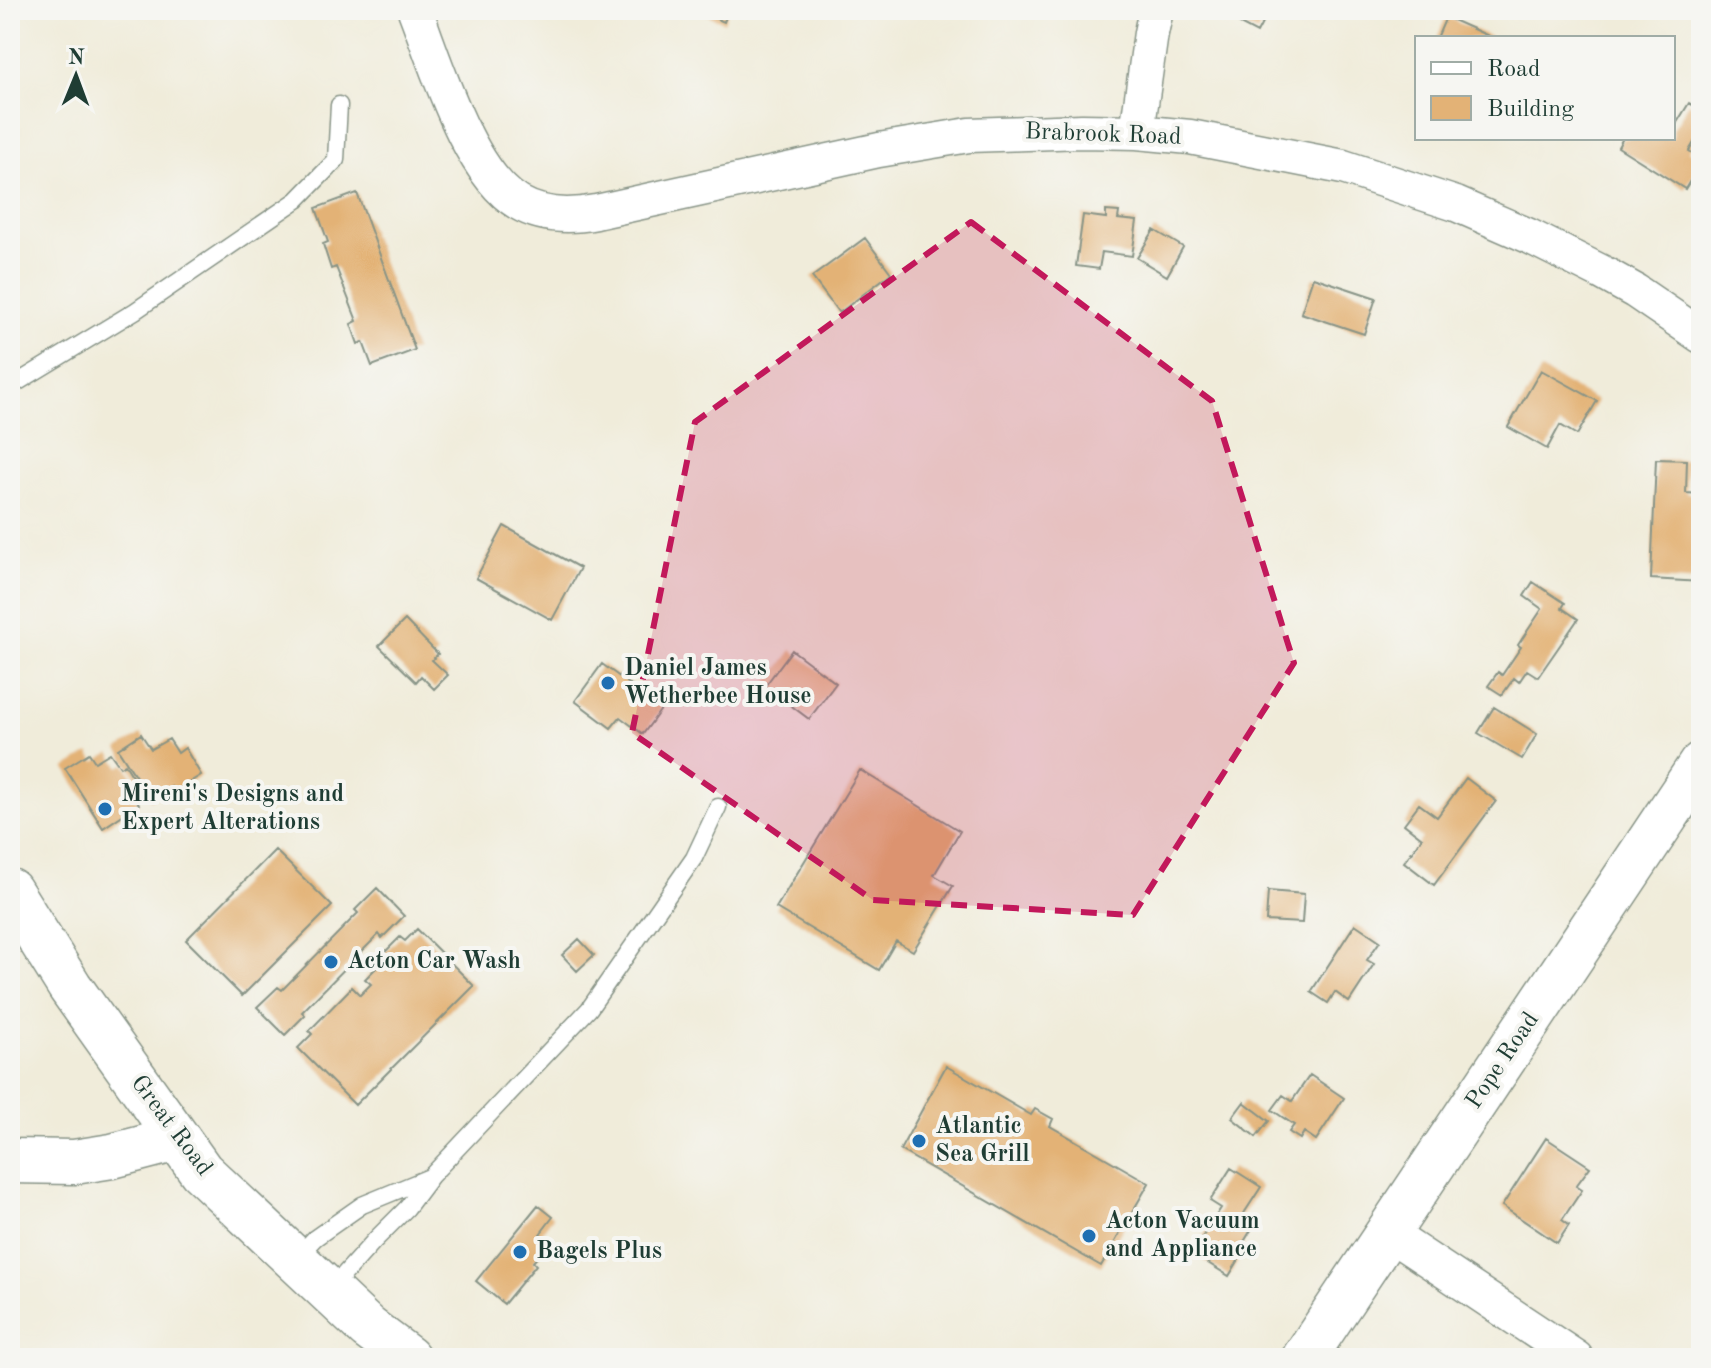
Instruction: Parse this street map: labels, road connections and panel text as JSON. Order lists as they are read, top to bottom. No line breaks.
{"streets":{"street":["Brabrook Road","Pope Road","Great Road"]},"places":["Daniel James Wetherbee House","Mireni's Designs and Expert Alterations","Acton Car Wash","Atlantic Sea Grill","Acton Vacuum and Appliance","Bagels Plus"],"legend":["Road","Building"],"north":"top"}
